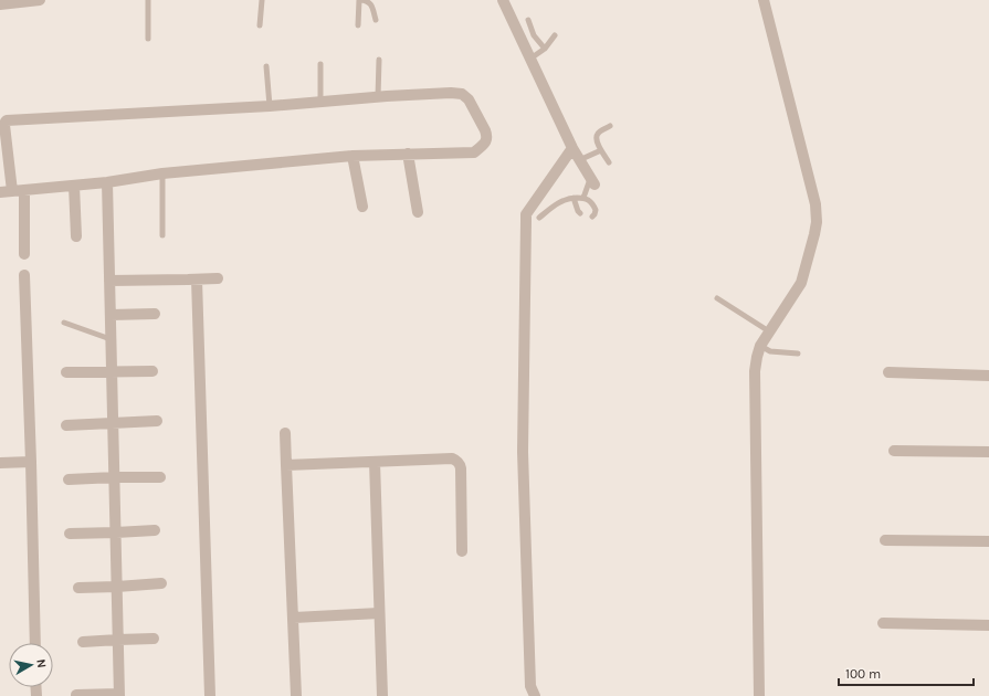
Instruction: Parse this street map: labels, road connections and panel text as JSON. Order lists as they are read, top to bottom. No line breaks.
{"scale_bar":"100 m","north":"right"}
